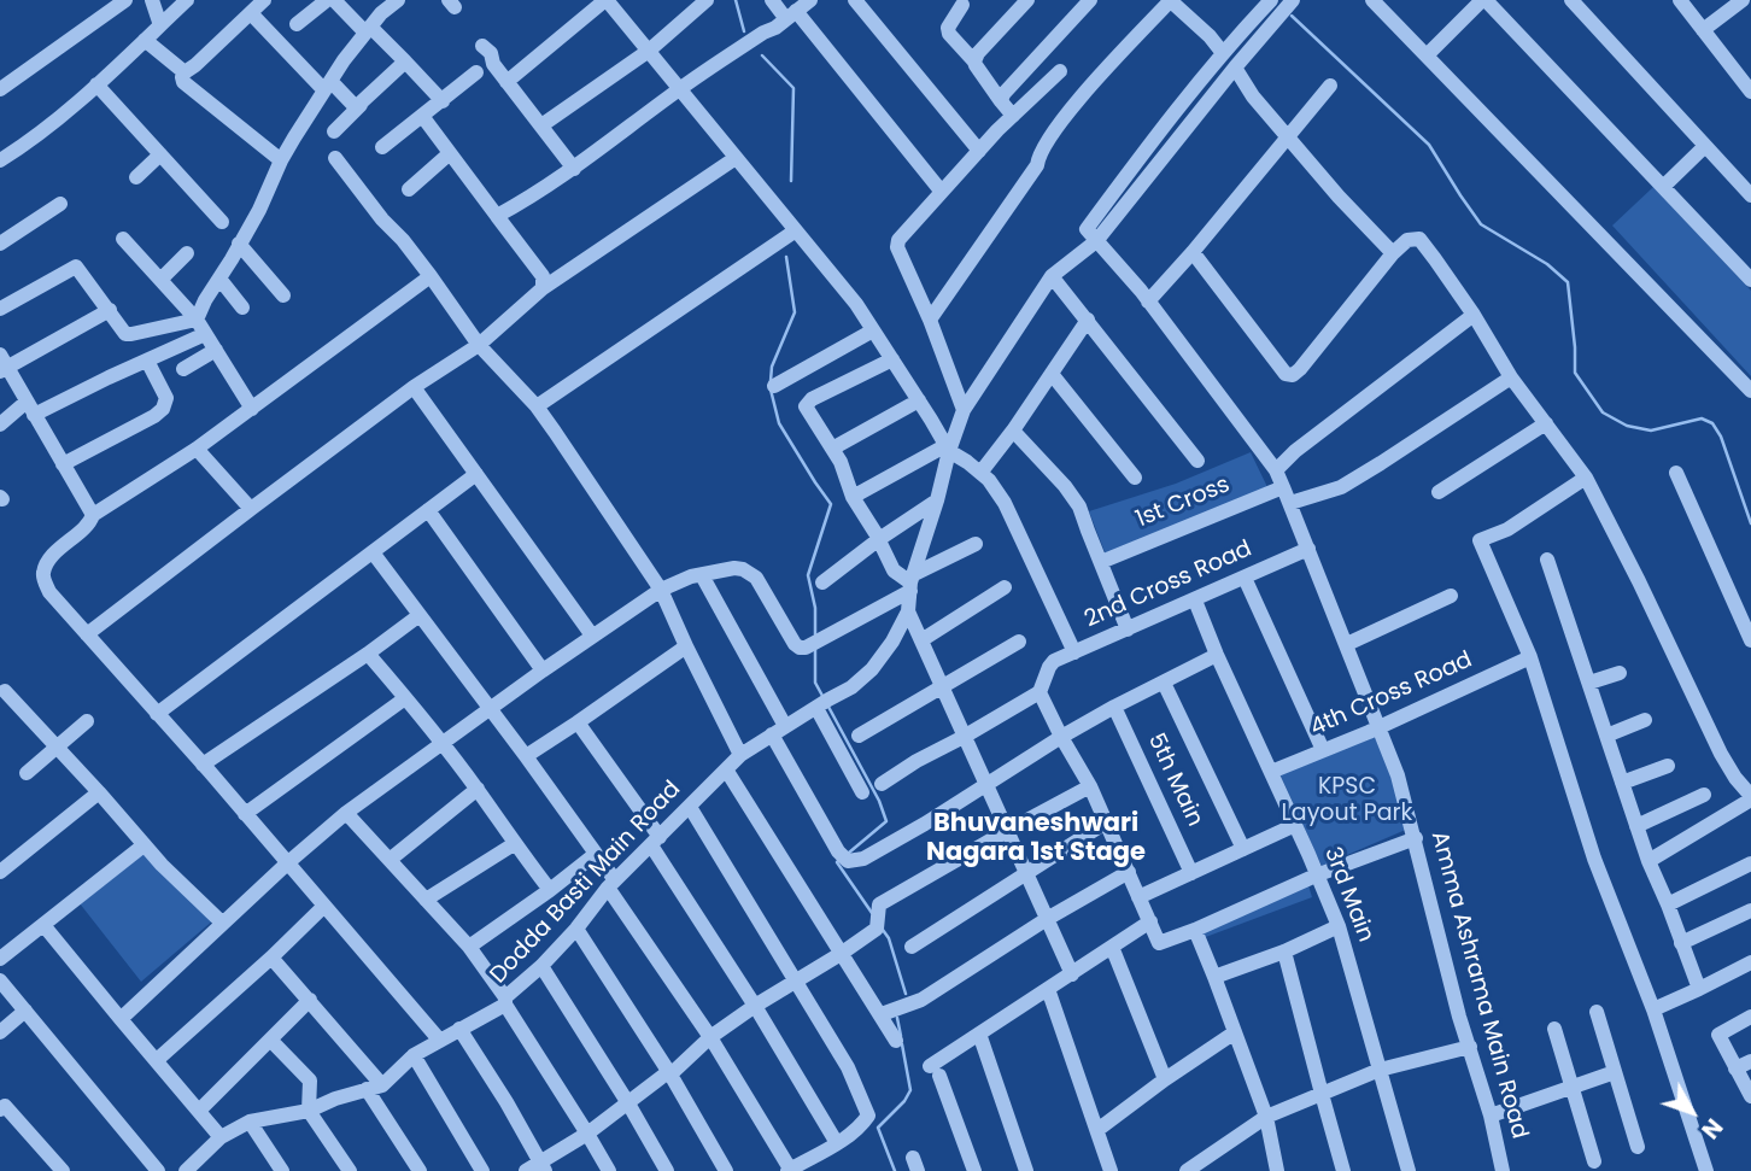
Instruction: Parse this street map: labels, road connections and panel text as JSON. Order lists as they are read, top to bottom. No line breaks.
{"streets":{"street":["1st Cross","2nd Cross Road","4th Cross Road","5th Main","Dodda Basti Main Road","3rd Main","Amma Ashrama Main Road"]},"crossings":[["1st Cross","Amma Ashrama Main Road"],["2nd Cross Road","3rd Main"],["2nd Cross Road","Amma Ashrama Main Road"],["4th Cross Road","3rd Main"],["4th Cross Road","Amma Ashrama Main Road"]],"districts":["Bhuvaneshwari Nagara 1st Stage"],"parks":["KPSC Layout Park"],"north":"bottom right"}
